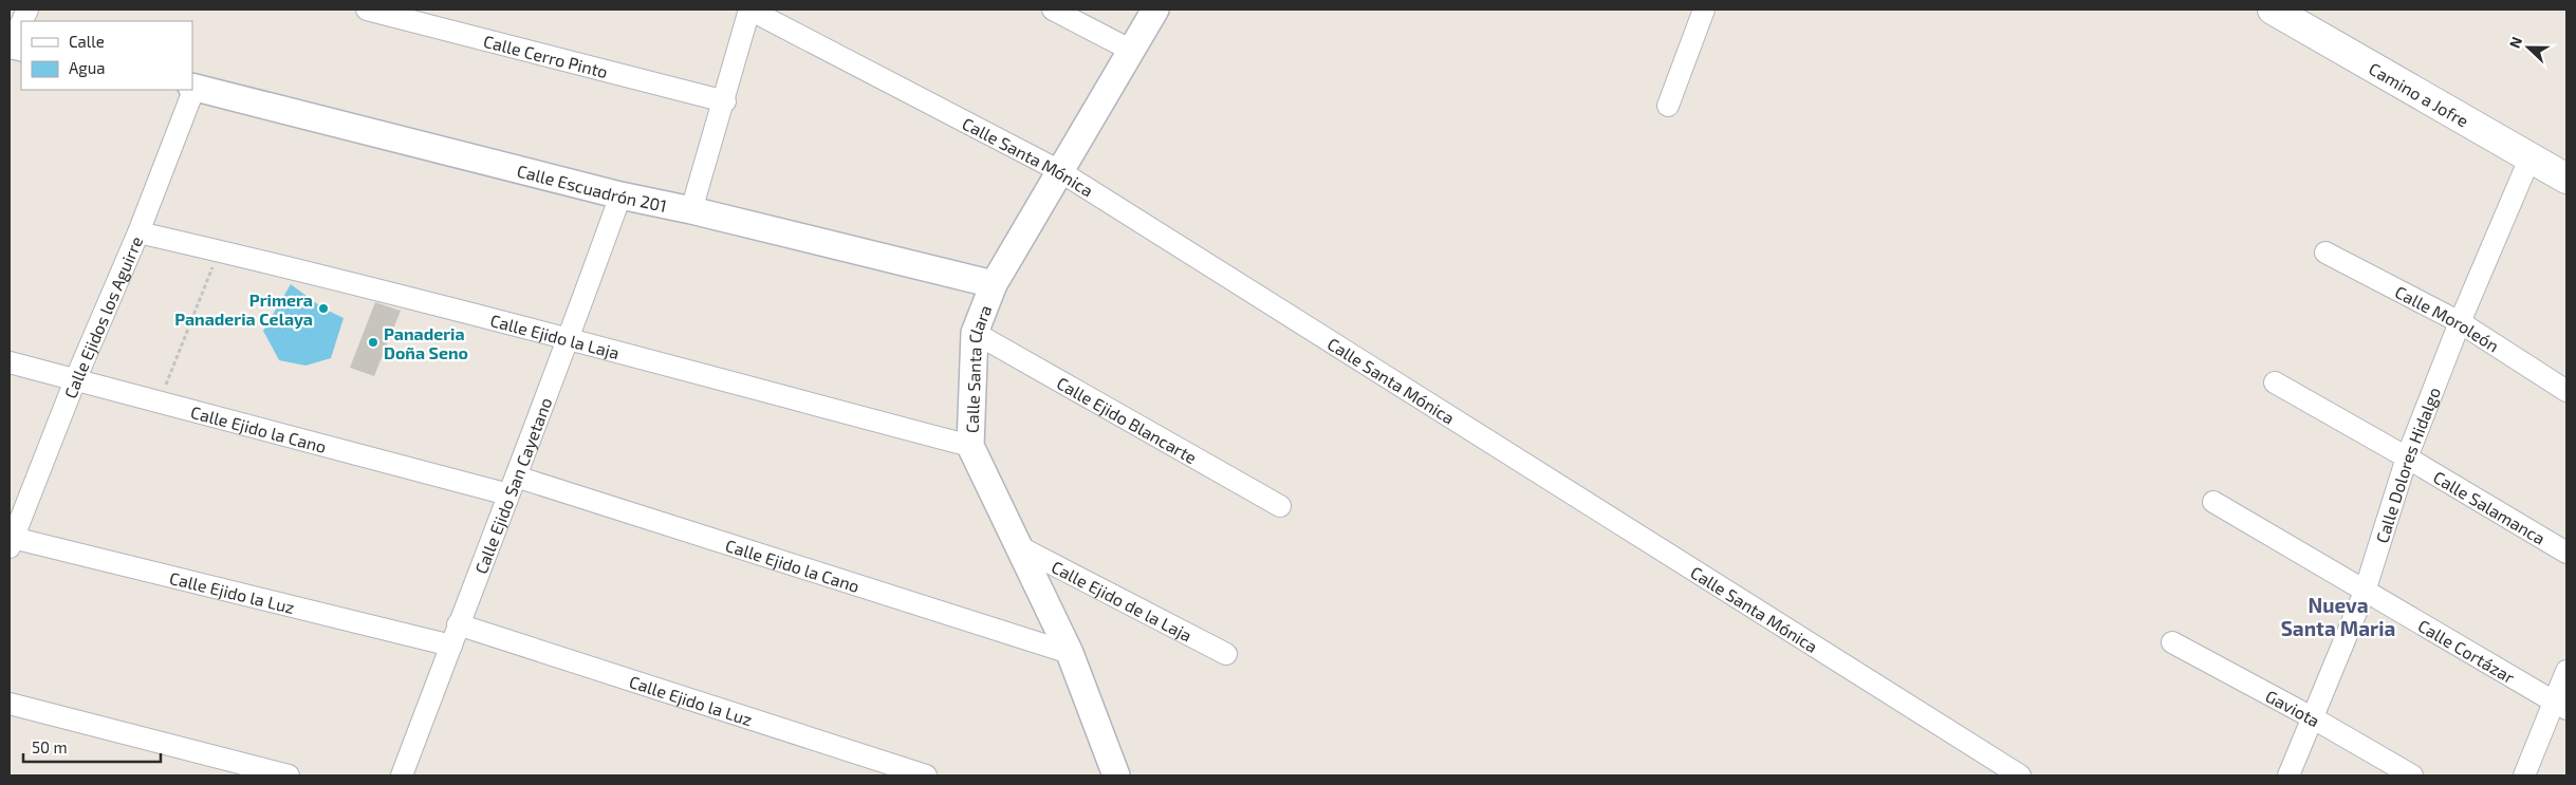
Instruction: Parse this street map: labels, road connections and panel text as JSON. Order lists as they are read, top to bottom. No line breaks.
{"streets":{"main road":["Camino a Jofre"],"street":["Calle Cerro Pinto","Calle Santa Mónica","Calle Escuadrón 201","Calle Ejidos los Aguirre","Calle Moroleón","Calle Ejido la Laja","Calle Santa Clara","Calle Ejido Blancarte","Calle Ejido la Cano","Calle Dolores Hidalgo","Calle Ejido San Cayetano","Calle Salamanca","Calle Ejido la Luz","Calle Ejido de la Laja","Calle Cortázar","Gaviota"]},"crossings":[["Camino a Jofre","Calle Dolores Hidalgo"],["Calle Santa Mónica","Calle Santa Clara"],["Calle Escuadrón 201","Calle Ejidos los Aguirre"],["Calle Escuadrón 201","Calle Santa Clara"],["Calle Escuadrón 201","Calle Ejido San Cayetano"],["Calle Ejidos los Aguirre","Calle Ejido la Laja"],["Calle Ejidos los Aguirre","Calle Ejido la Cano"],["Calle Ejidos los Aguirre","Calle Ejido la Luz"],["Calle Moroleón","Calle Dolores Hidalgo"],["Calle Ejido la Laja","Calle Santa Clara"],["Calle Ejido la Laja","Calle Ejido San Cayetano"],["Calle Santa Clara","Calle Ejido Blancarte"],["Calle Santa Clara","Calle Ejido la Cano"],["Calle Santa Clara","Calle Ejido de la Laja"],["Calle Ejido la Cano","Calle Ejido San Cayetano"],["Calle Dolores Hidalgo","Calle Salamanca"],["Calle Dolores Hidalgo","Calle Cortázar"],["Calle Dolores Hidalgo","Gaviota"],["Calle Ejido San Cayetano","Calle Ejido la Luz"]],"districts":["Nueva Santa Maria"],"places":["Primera Panaderia Celaya","Panaderia Doña Seno"],"legend":["Calle","Agua"],"scale_bar":"50 m","north":"left"}
